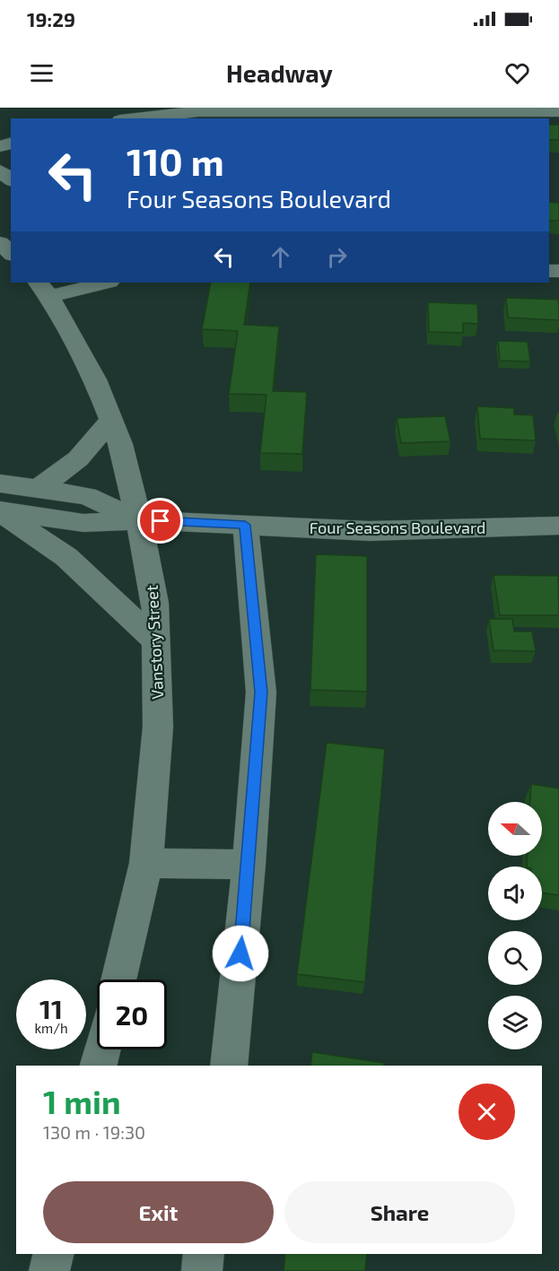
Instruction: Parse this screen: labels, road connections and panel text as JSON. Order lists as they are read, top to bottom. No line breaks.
{"streets":{"street":["Four Seasons Boulevard","Vanstory Street"]},"crossings":[["Four Seasons Boulevard","Vanstory Street"]],"north":"left","page":{"status":"19:29","header":"Headway","turn":["110 m","Four Seasons Boulevard"],"speed":"11 km/h","limit":"20","heading":["1 min","130 m · 19:30"],"buttons":["Exit","Share"]}}
